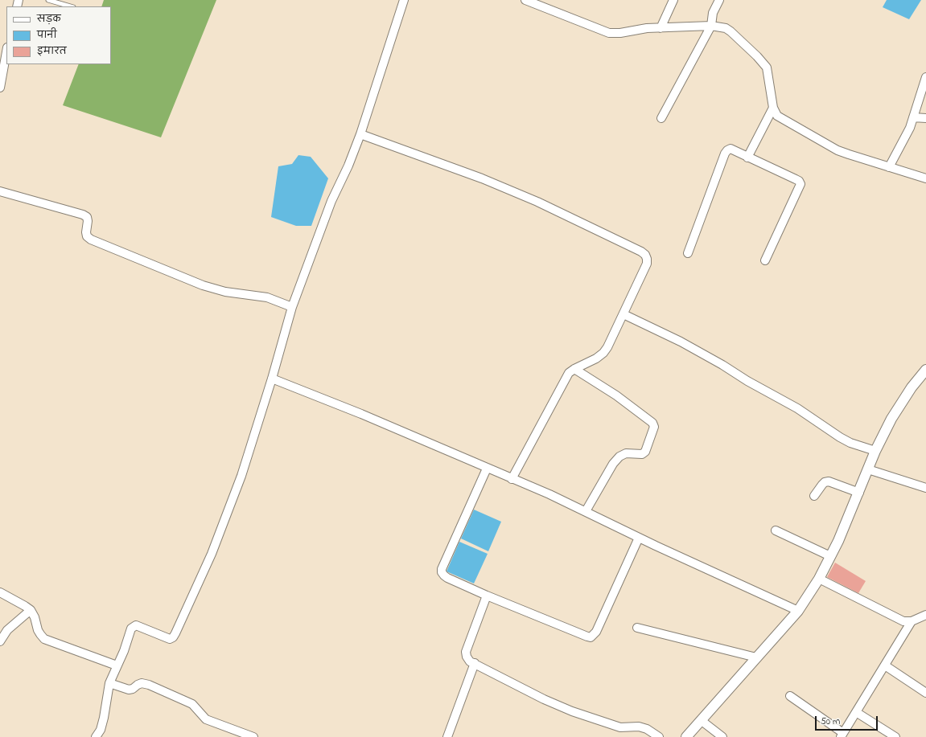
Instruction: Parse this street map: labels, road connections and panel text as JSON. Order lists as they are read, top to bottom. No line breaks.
{"legend":["सड़क","पानी","इमारत"],"scale_bar":"50 m"}
